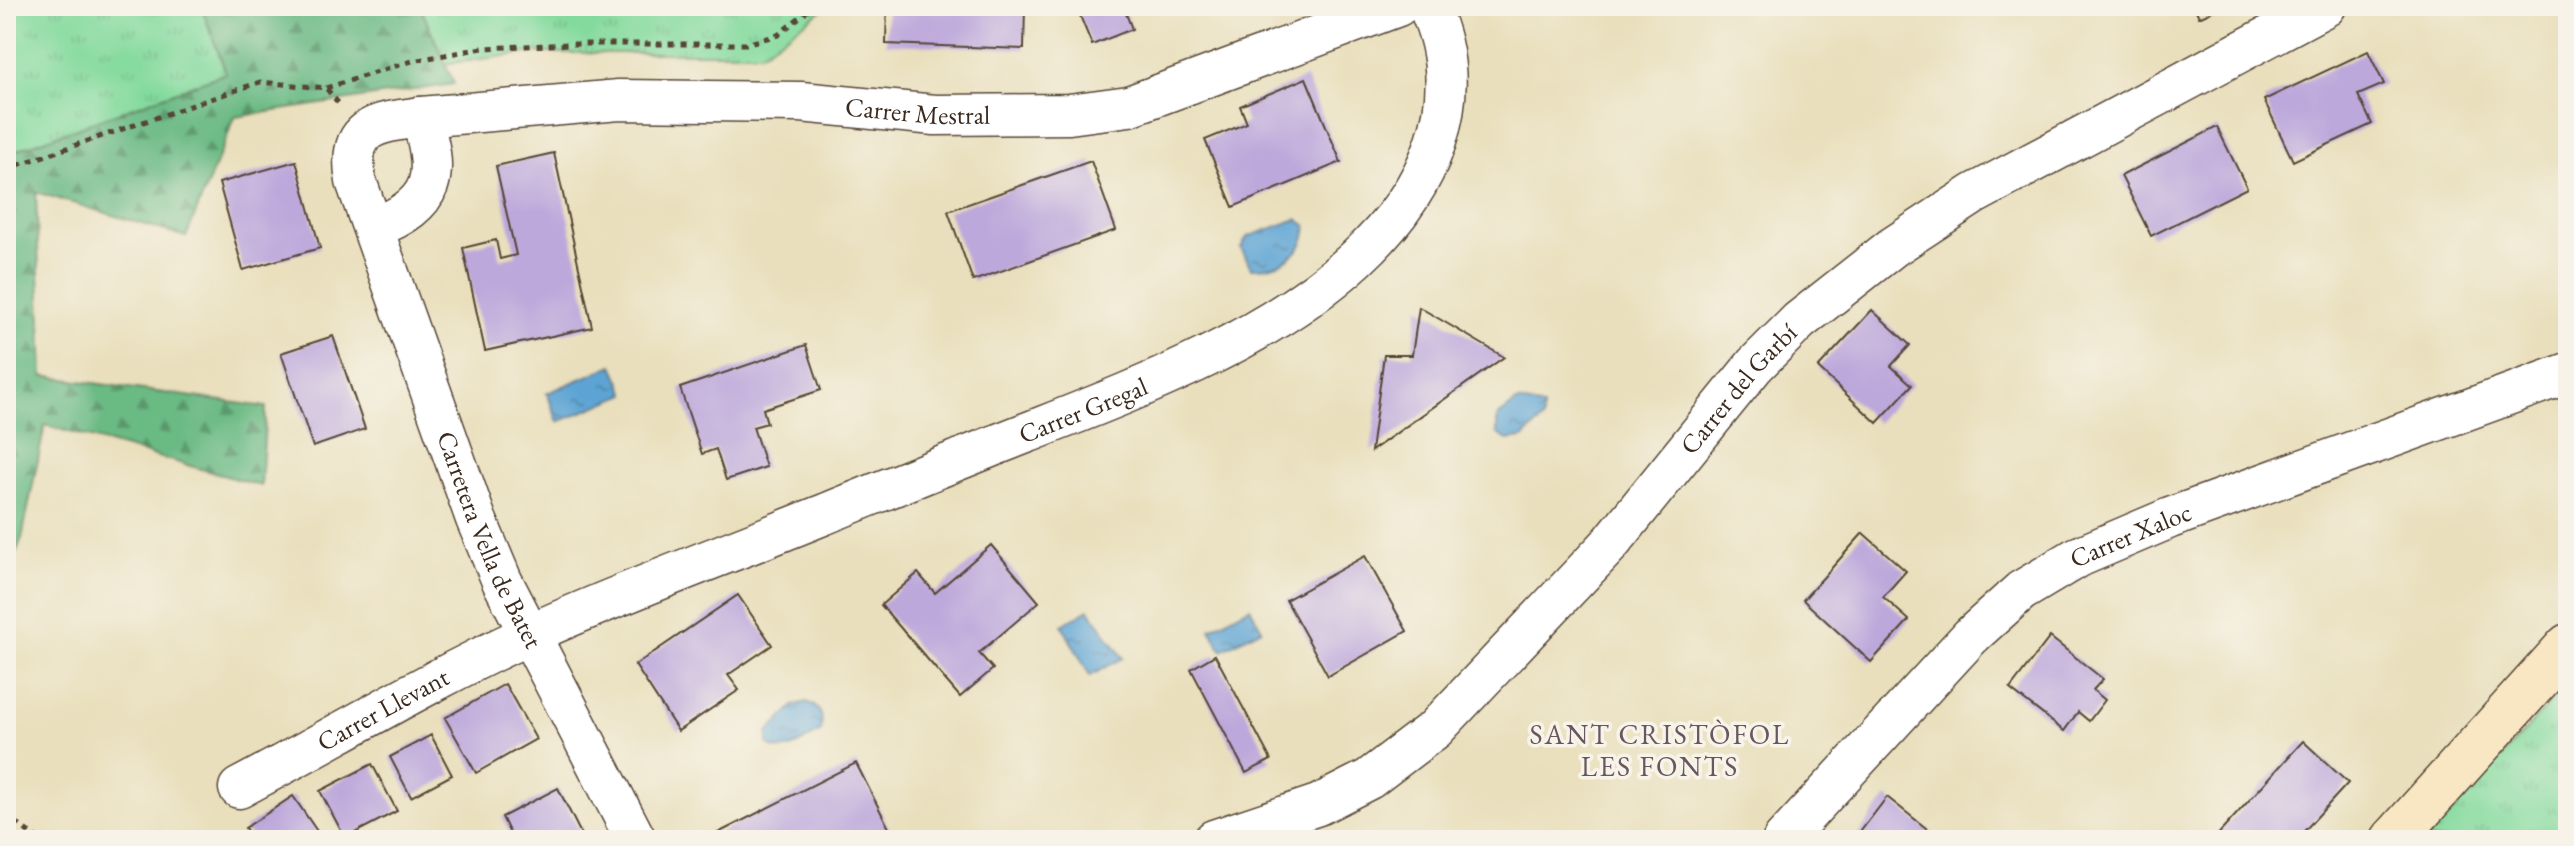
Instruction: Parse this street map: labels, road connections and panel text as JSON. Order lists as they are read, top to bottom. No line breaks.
{"streets":{"street":["Carrer Mestral","Carrer del Garbí","Carrer Gregal","Carrer Xaloc","Carretera Vella de Batet","Carrer Llevant"]},"crossings":[["Carrer Gregal","Carretera Vella de Batet"],["Carrer Gregal","Carrer Llevant"],["Carretera Vella de Batet","Carrer Llevant"]],"districts":["SANT CRISTÒFOL LES FONTS"]}
